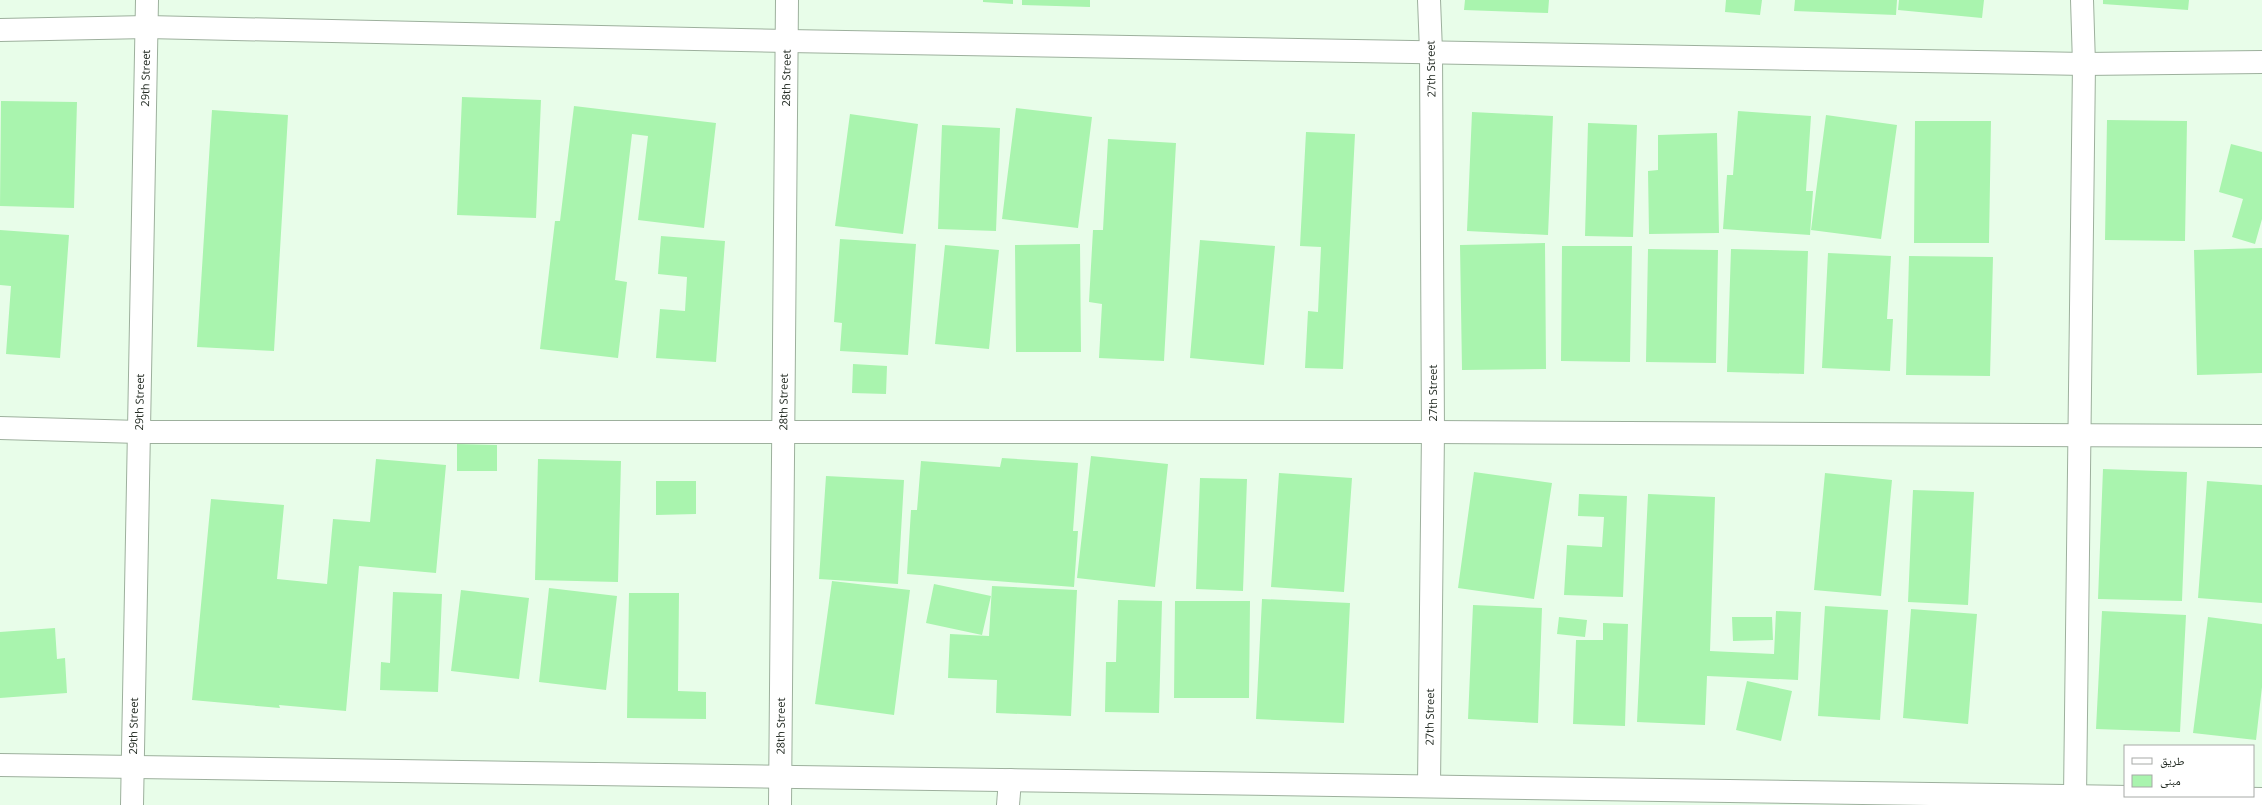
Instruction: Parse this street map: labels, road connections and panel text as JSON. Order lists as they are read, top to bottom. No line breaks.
{"streets":{"street":["27th Street","29th Street","28th Street"]},"legend":["طريق","مبنى"]}
